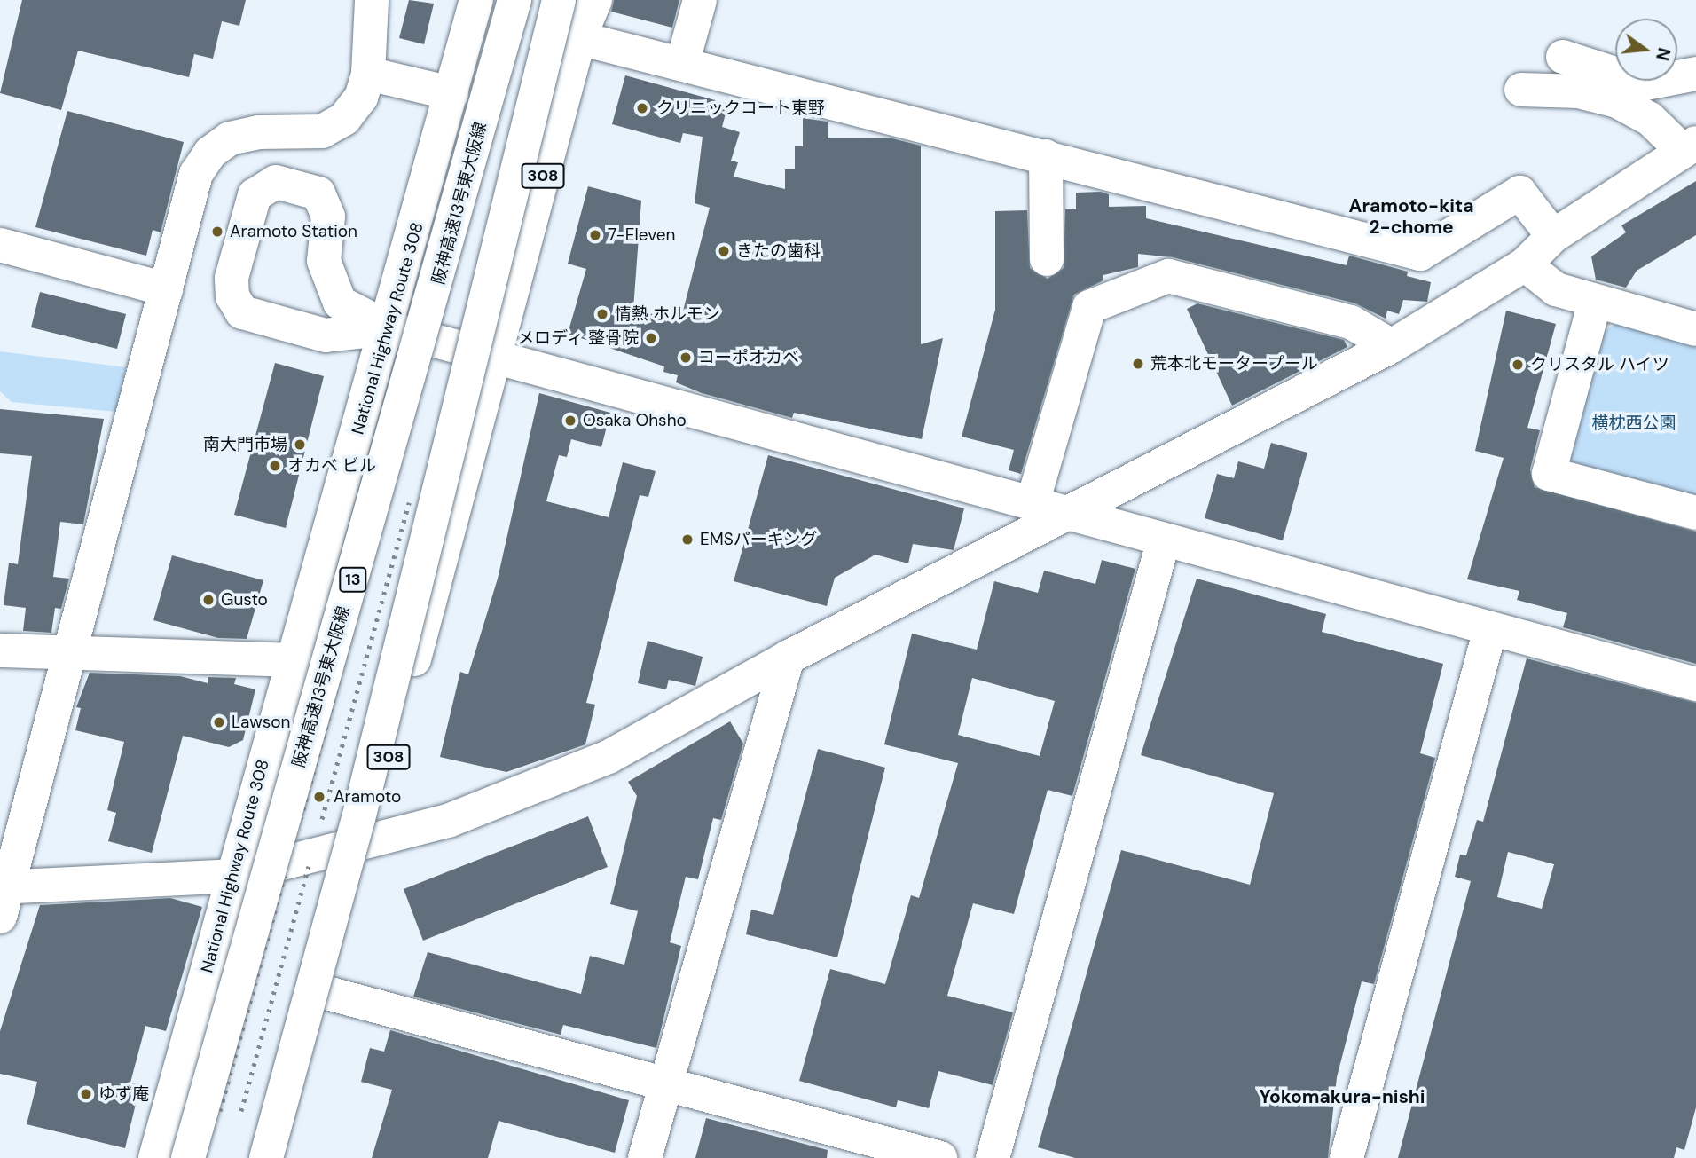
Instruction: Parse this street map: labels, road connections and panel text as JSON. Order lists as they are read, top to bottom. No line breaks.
{"streets":{"main road":["308","阪神高速13号東大阪線","National Highway Route 308","13"]},"districts":["Aramoto-kita 2-chome","Yokomakura-nishi"],"parks":["横枕西公園"],"places":["クリニックコート東野","Aramoto Station","7-Eleven","きたの歯科","情熱 ホルモン","メロディ 整骨院","コーポオカベ","荒本北モータープール","クリスタル ハイツ","Osaka Ohsho","南大門市場","オカベ ビル","EMSパーキング","Gusto","Lawson","Aramoto","ゆず庵"],"north":"right"}
